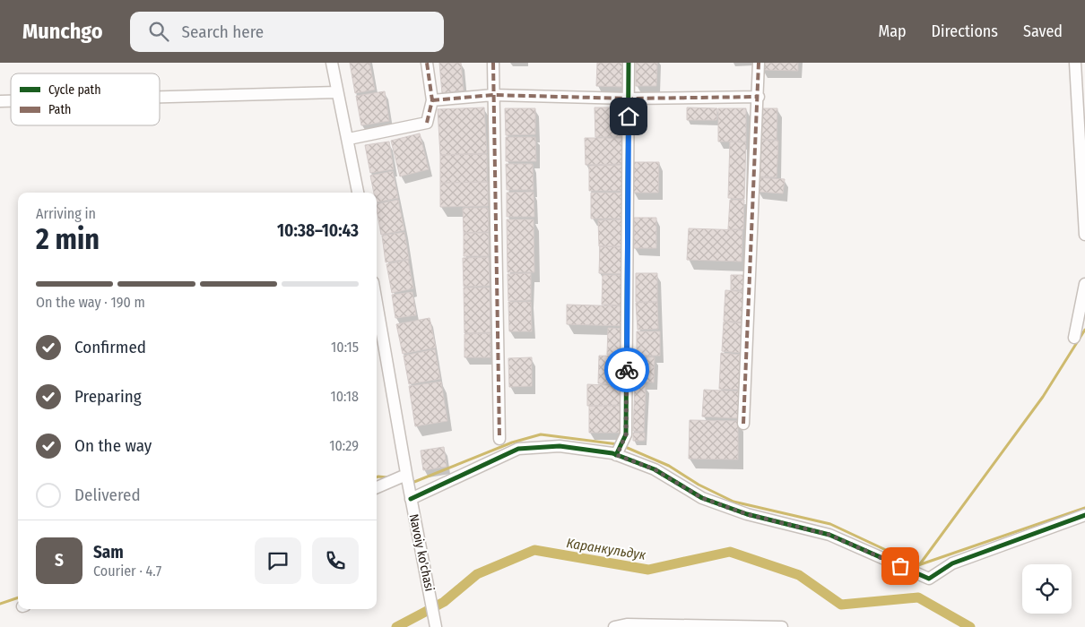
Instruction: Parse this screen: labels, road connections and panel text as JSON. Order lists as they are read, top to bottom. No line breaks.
{"streets":{"street":["Navoiy ko'chasi"]},"water":["Каранкульдук"],"legend":["Cycle path","Path"],"page":{"header":"Munchgo","search":"Search here","nav":["Map","Directions","Saved"],"heading":["2 min","Arriving in","10:38–10:43"],"panel":["Sam","Courier · 4.7"],"bar":"On the way · 190 m","list":[["Confirmed","10:15"],["Preparing","10:18"],["On the way","10:29"],"Delivered"],"round":"S"}}
